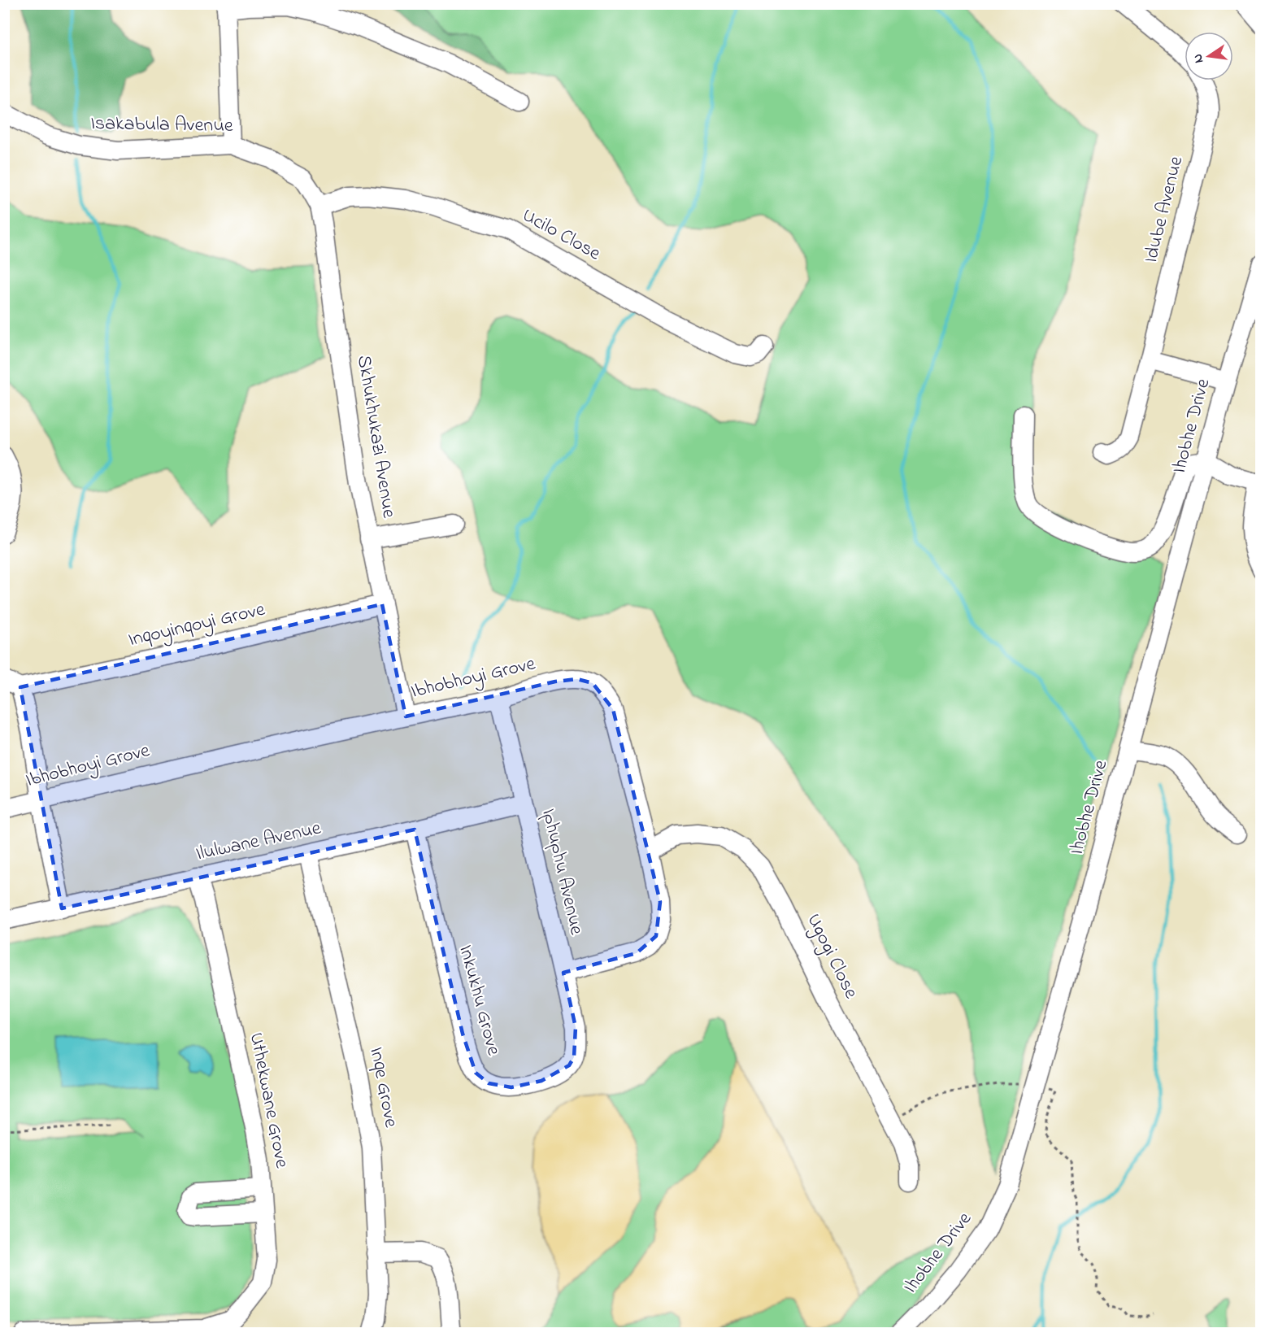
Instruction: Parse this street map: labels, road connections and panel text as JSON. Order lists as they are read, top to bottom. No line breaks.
{"streets":{"street":["Isakabula Avenue","Idube Avenue","Ucilo Close","Ihobhe Drive","Skhukhukazi Avenue","Inqoyinqoyi Grove","Ibhobhoyi Grove","Ilulwane Avenue","Iphuphu Avenue","Ugogi Close","Inkukhu Grove","Inqe Grove","Uthekwane Grove"]},"crossings":[["Isakabula Avenue","Skhukhukazi Avenue"],["Ucilo Close","Skhukhukazi Avenue"],["Skhukhukazi Avenue","Inqoyinqoyi Grove"],["Skhukhukazi Avenue","Ibhobhoyi Grove"],["Ibhobhoyi Grove","Iphuphu Avenue"],["Ibhobhoyi Grove","Ugogi Close"],["Ilulwane Avenue","Iphuphu Avenue"],["Ilulwane Avenue","Inkukhu Grove"],["Ilulwane Avenue","Inqe Grove"],["Ilulwane Avenue","Uthekwane Grove"],["Iphuphu Avenue","Inkukhu Grove"]],"north":"left"}
